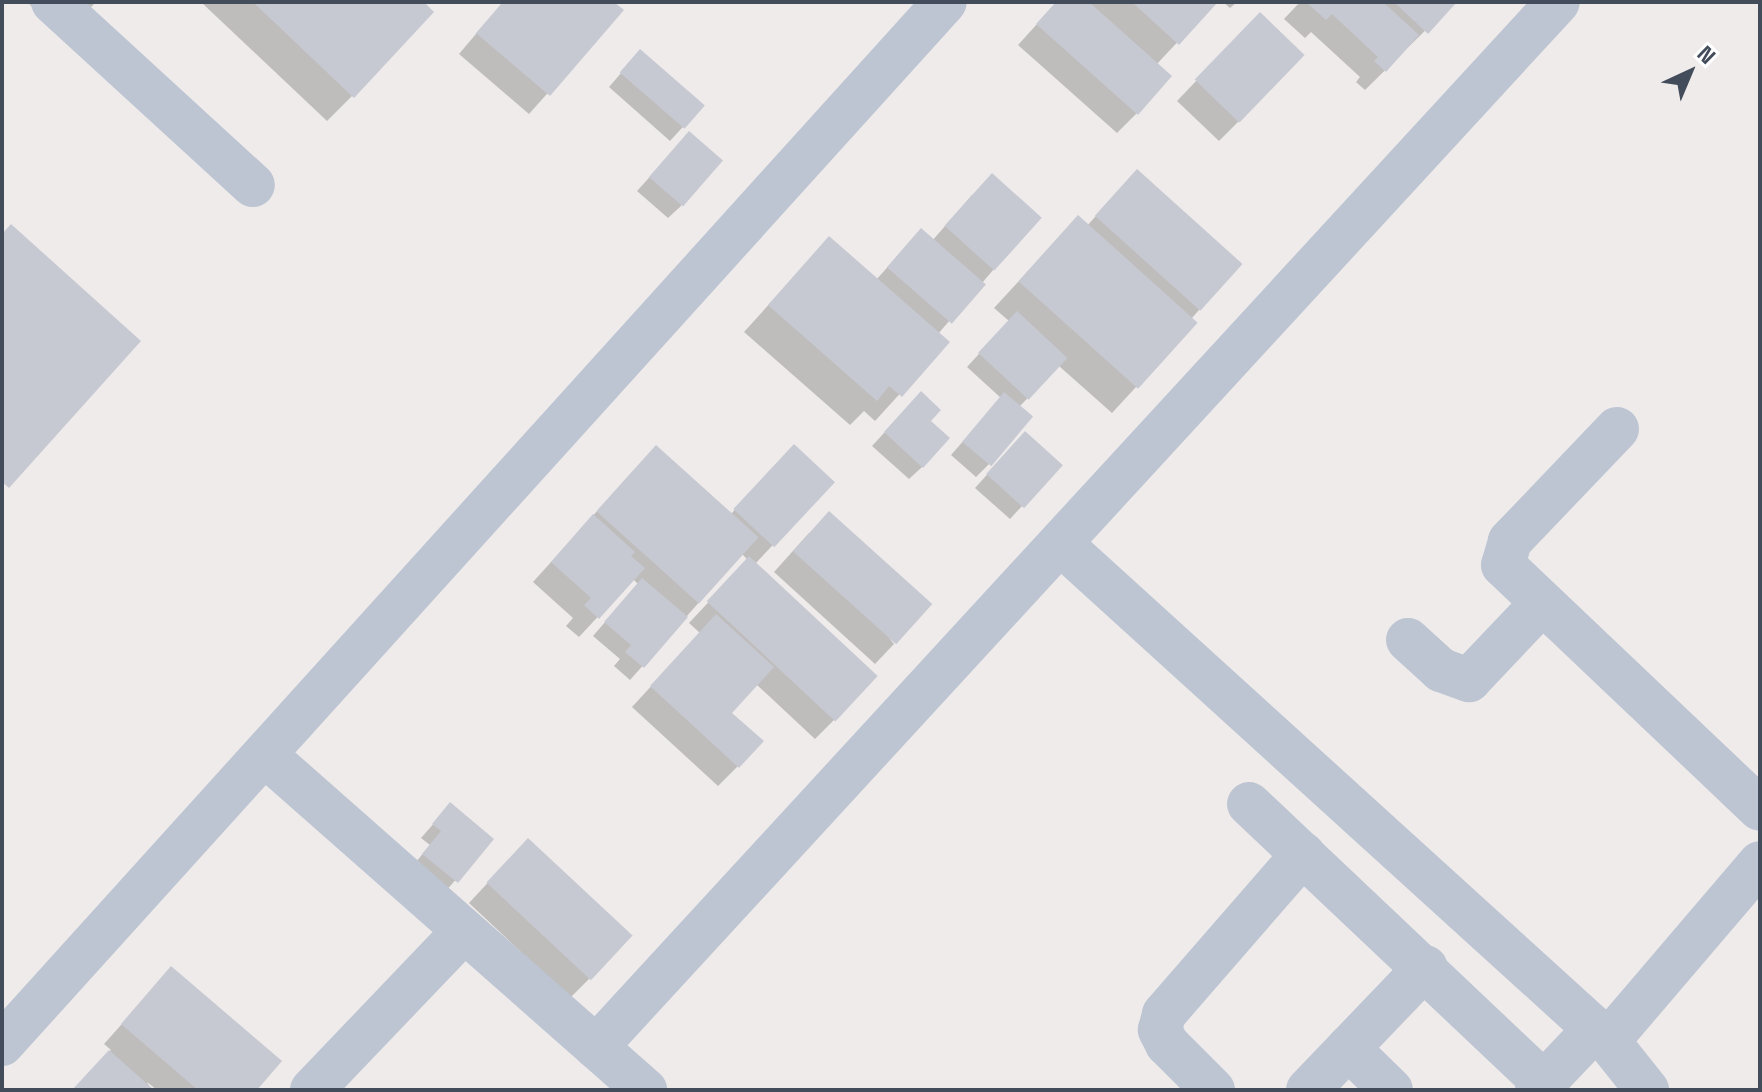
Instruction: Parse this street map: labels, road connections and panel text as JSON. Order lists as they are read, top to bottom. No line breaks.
{"north":"top right"}
